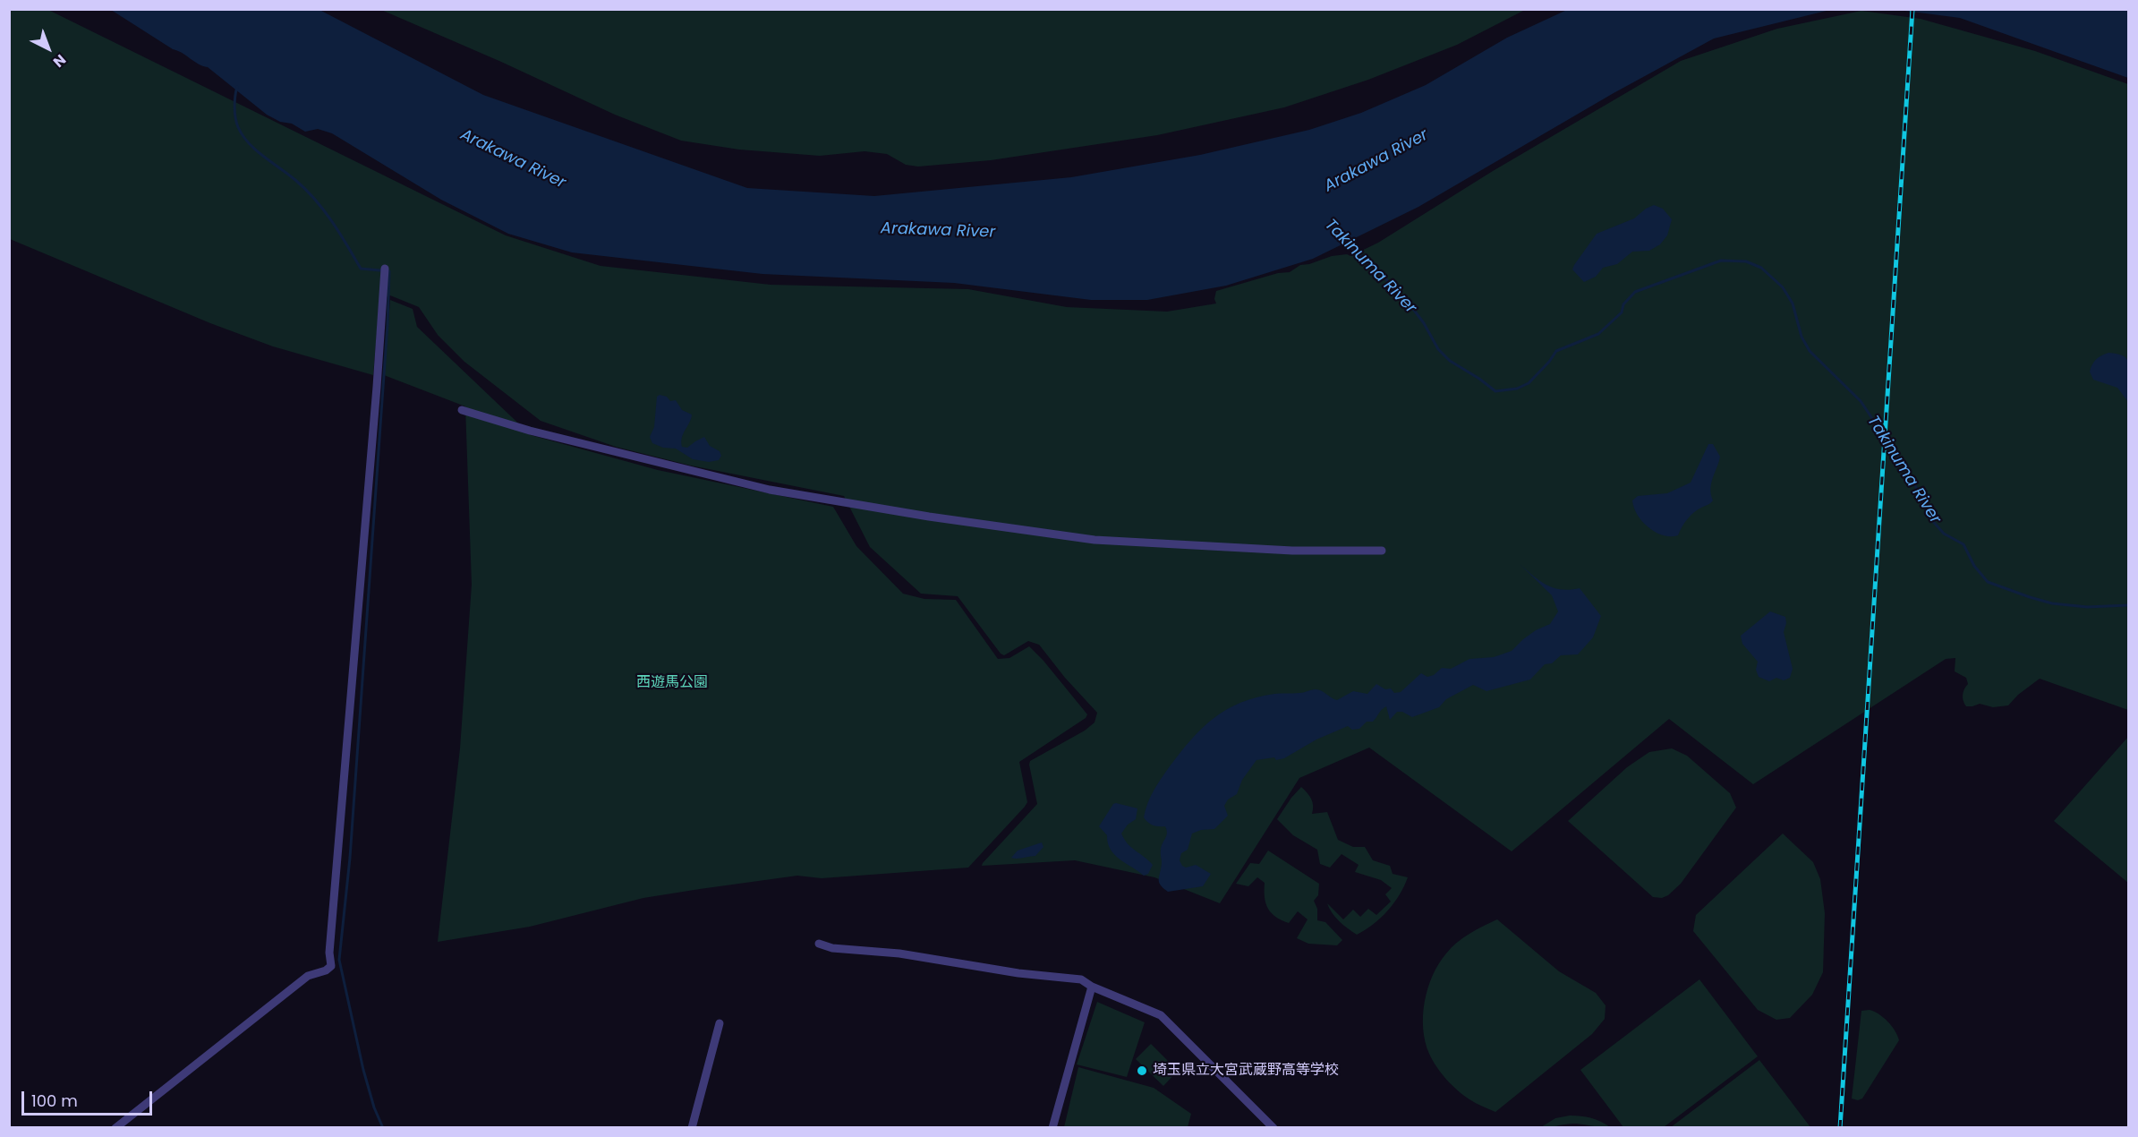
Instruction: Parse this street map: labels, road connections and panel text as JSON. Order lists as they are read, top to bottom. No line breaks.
{"water":["Arakawa River","Takinuma River"],"parks":["西遊馬公園"],"places":["埼玉県立大宮武蔵野高等学校"],"scale_bar":"100 m","north":"bottom right"}
